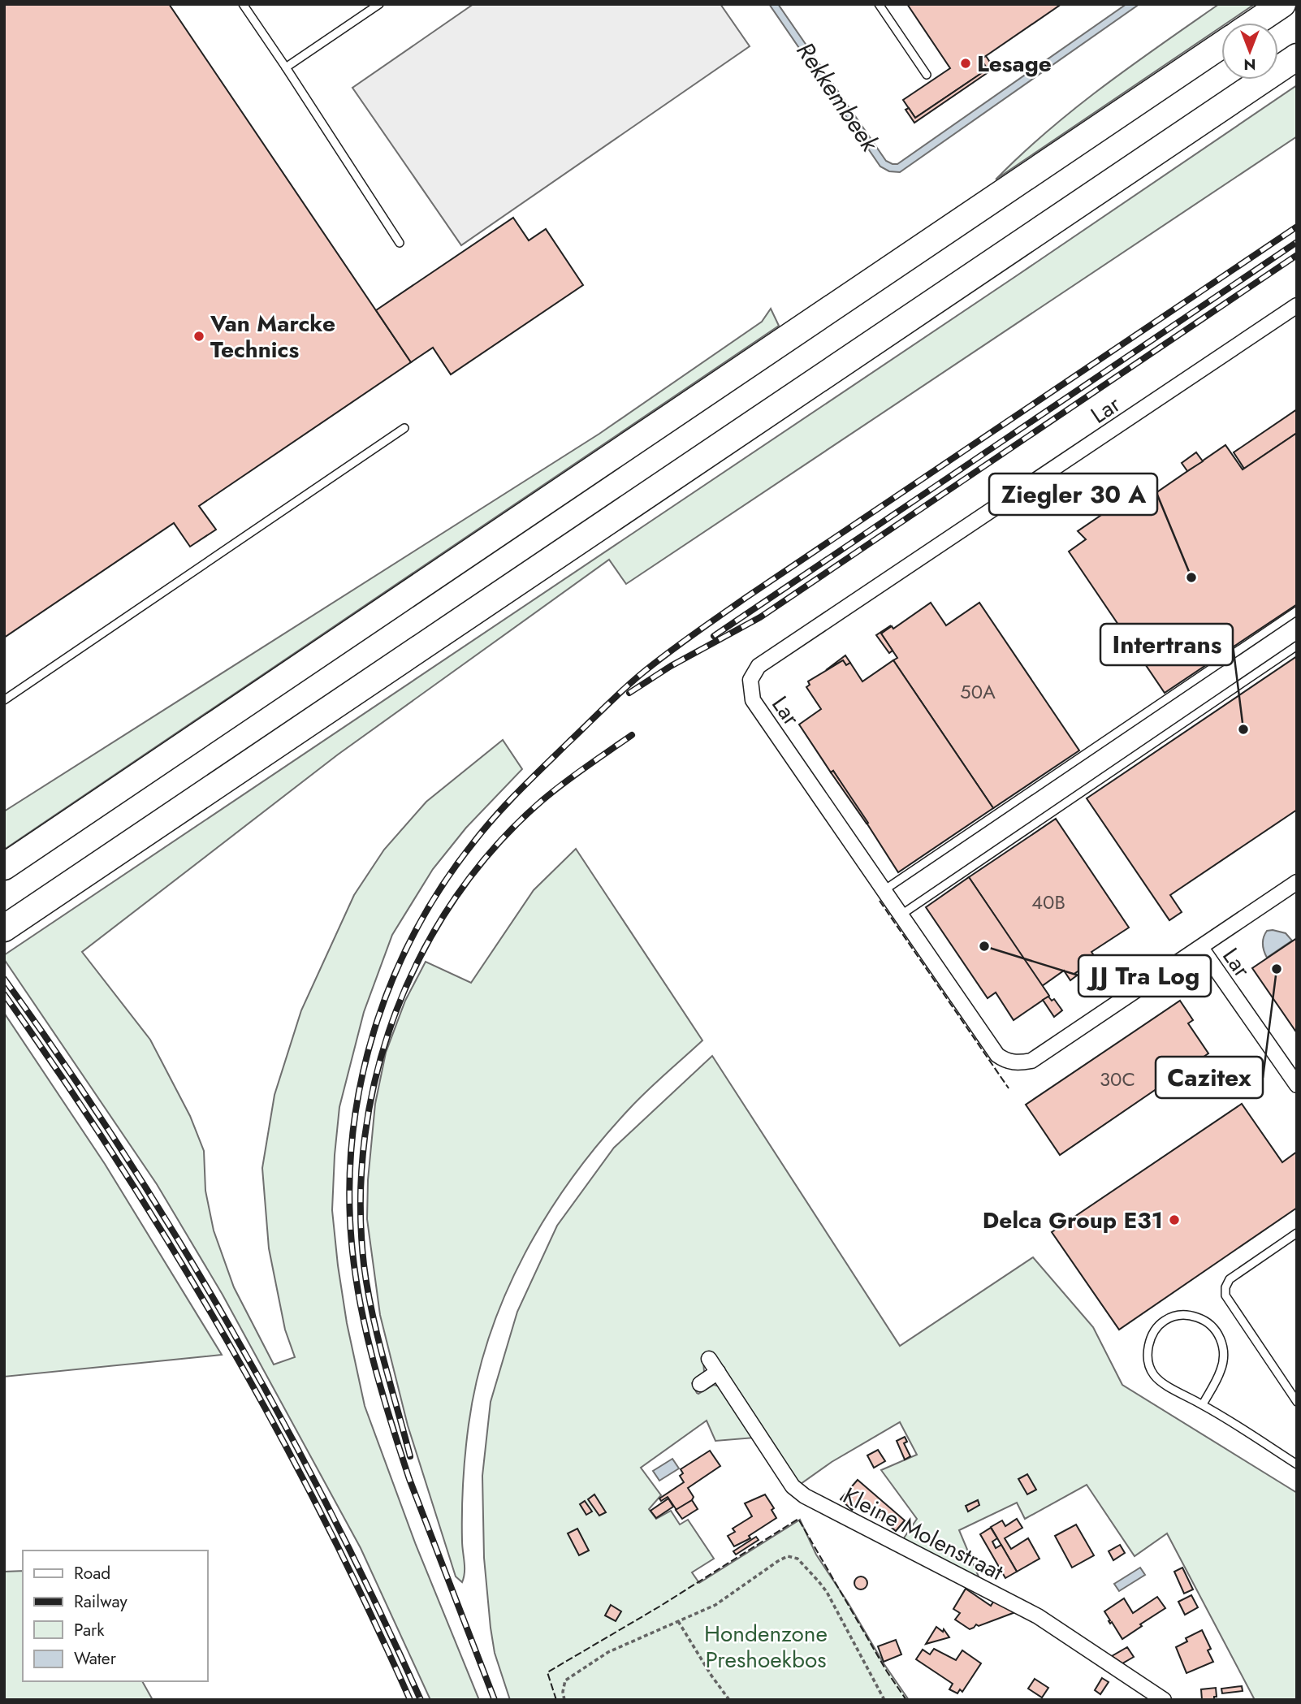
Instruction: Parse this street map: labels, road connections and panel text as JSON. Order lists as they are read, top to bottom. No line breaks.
{"streets":{"street":["Lar","Kleine Molenstraat"]},"water":["Rekkembeek"],"parks":["Hondenzone Preshoekbos"],"places":["Lesage","Van Marcke Technics","Ziegler 30 A","Intertrans","JJ Tra Log","Cazitex","Delca Group E31"],"house_numbers":["50A","40B","30C"],"legend":["Road","Railway","Park","Water"],"north":"bottom"}
